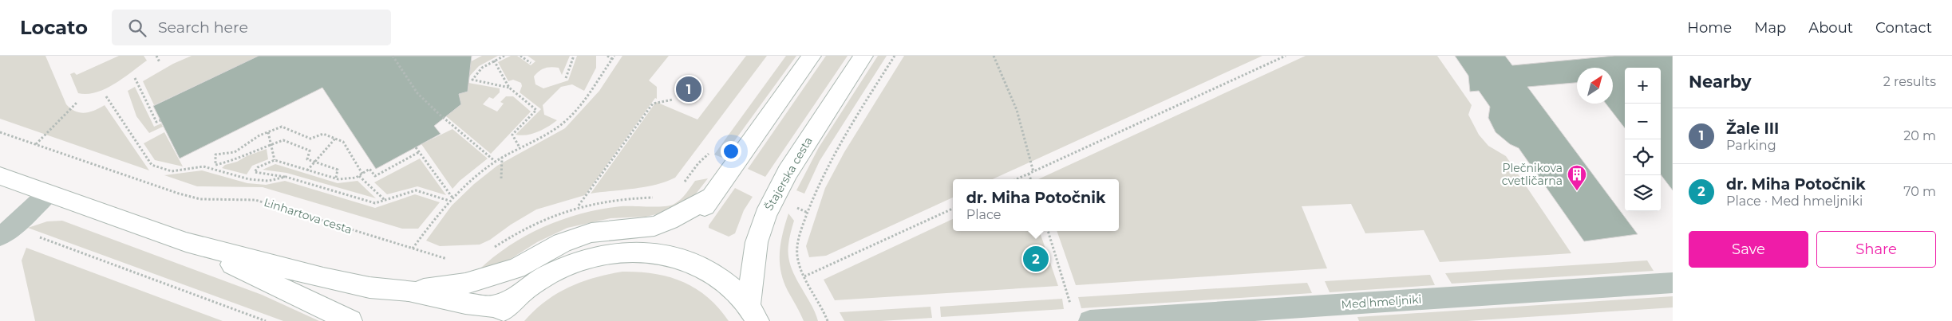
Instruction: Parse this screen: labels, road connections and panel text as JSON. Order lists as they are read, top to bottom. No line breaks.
{"streets":{"main road":["Štajerska cesta"],"street":["Med hmeljniki"],"path":["Linhartova cesta"]},"places":{"building":["Plečnikova cvetličarna"]},"north":"top right","page":{"header":"Locato","search":"Search here","nav":["Home","Map","About","Contact"],"heading":["Nearby","2 results"],"map_buttons":["+","−"],"pins":["1","2"],"list":[{"mark":"1","name":"Žale III","note":"Parking","value":"20 m"},{"mark":"2","name":"dr. Miha Potočnik","note":"Place · Med hmeljniki","value":"70 m"}],"popup":["dr. Miha Potočnik","Place"],"buttons":["Save","Share"]}}
